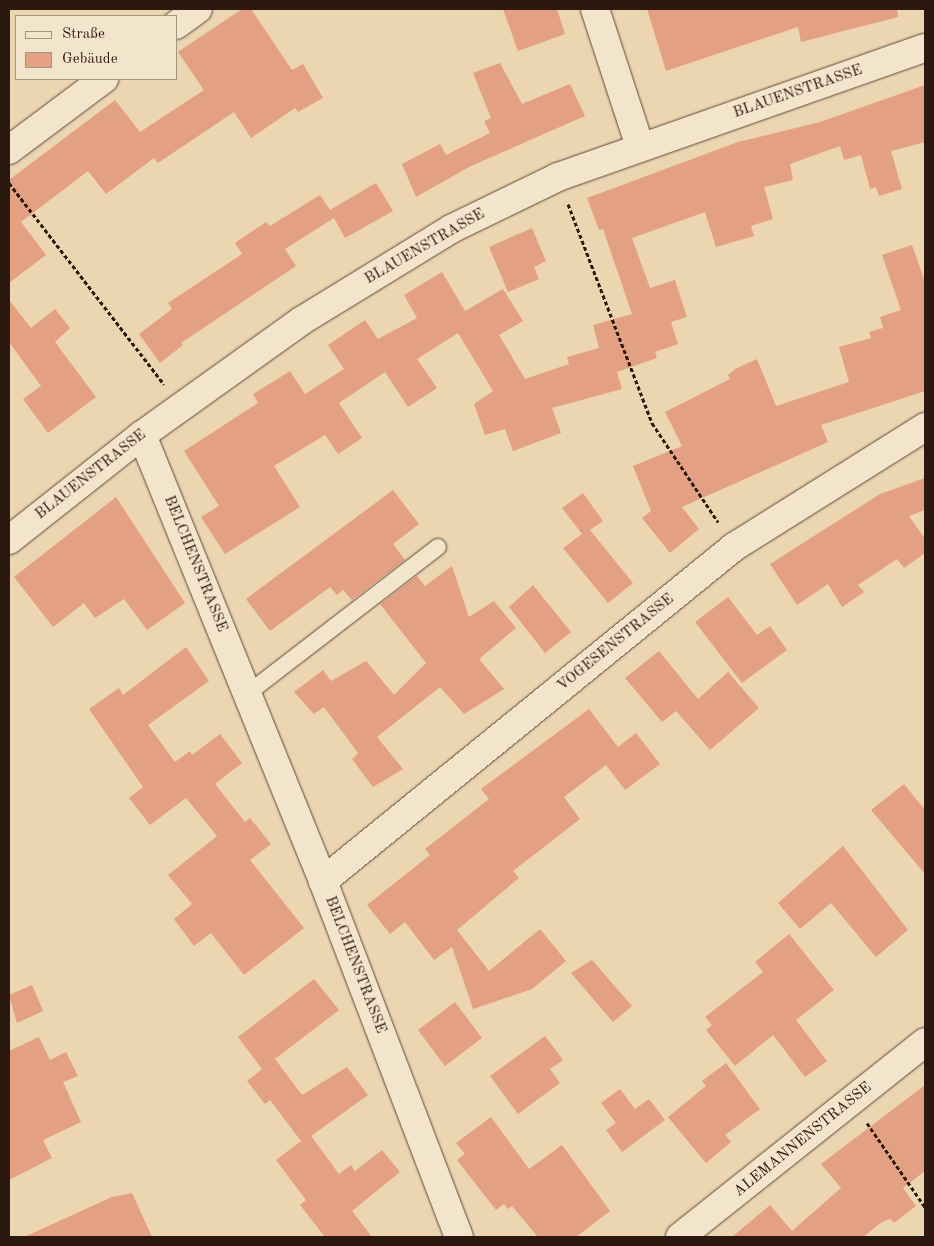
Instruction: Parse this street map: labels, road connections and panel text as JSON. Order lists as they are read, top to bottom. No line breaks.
{"streets":{"street":["BLAUENSTRASSE","BELCHENSTRASSE","VOGESENSTRASSE","ALEMANNENSTRASSE"]},"crossings":[["BLAUENSTRASSE","BELCHENSTRASSE"],["BELCHENSTRASSE","VOGESENSTRASSE"]],"legend":["Straße","Gebäude"]}
